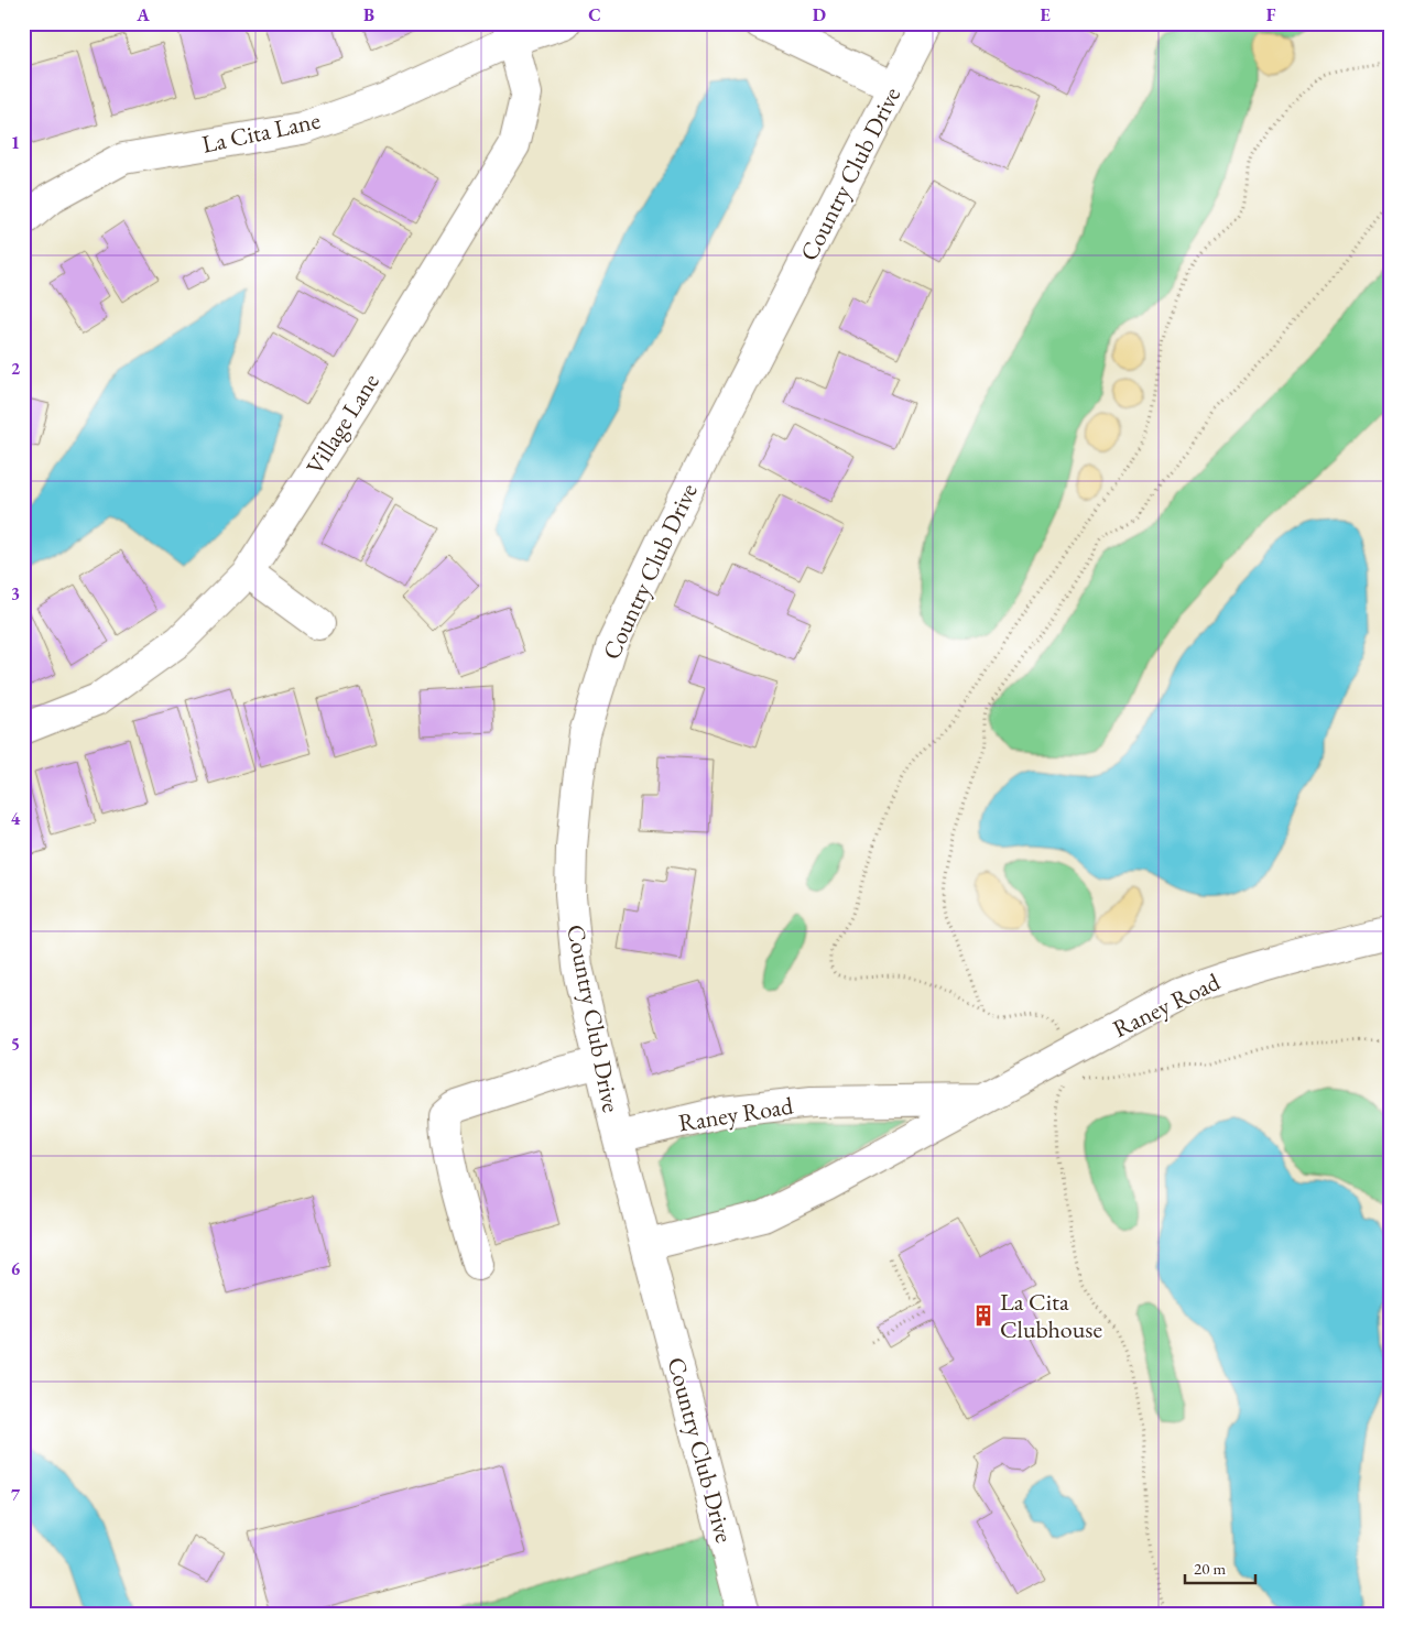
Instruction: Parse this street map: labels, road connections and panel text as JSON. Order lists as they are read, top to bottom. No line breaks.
{"streets":{"street":["La Cita Lane","Country Club Drive","Village Lane","Raney Road"]},"crossings":[["La Cita Lane","Village Lane"],["Country Club Drive","Raney Road"]],"places":{"building":["La Cita Clubhouse"]},"scale_bar":"20 m","grid":{"columns":["A","B","C","D","E","F"],"rows":["1","2","3","4","5","6","7"]}}
